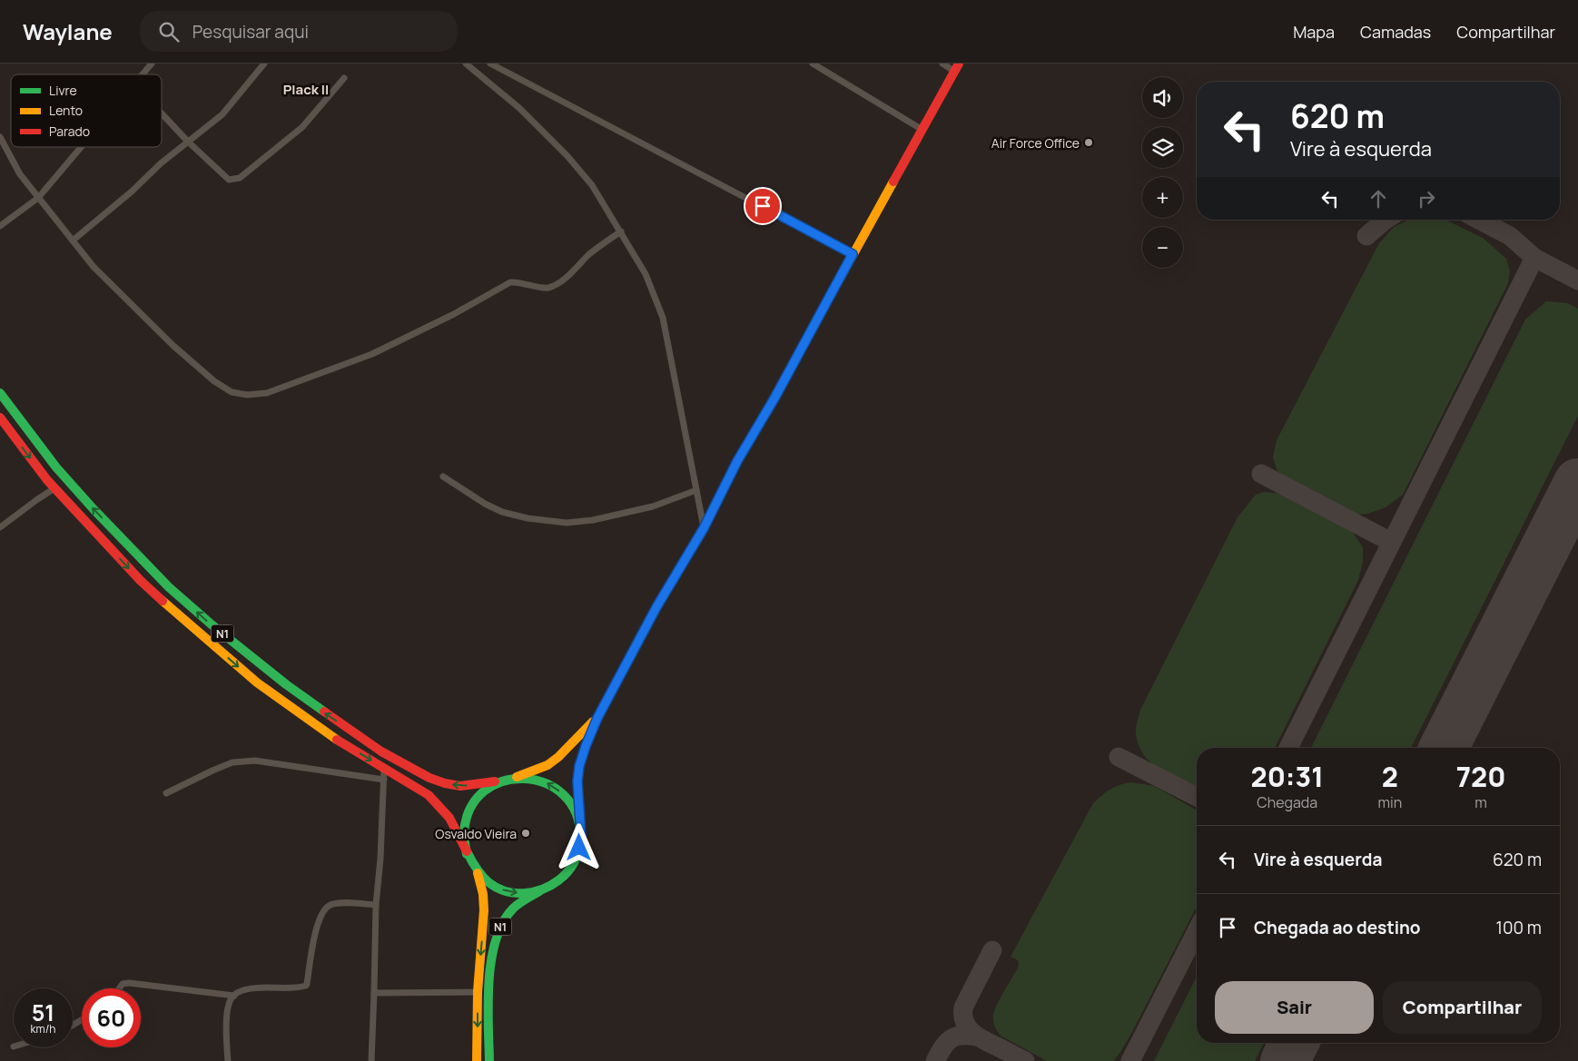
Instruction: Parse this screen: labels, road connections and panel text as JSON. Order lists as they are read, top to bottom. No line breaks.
{"streets":{"main road":["N1"]},"districts":["Plack II"],"places":["Air Force Office","Osvaldo Vieira"],"legend":["Livre","Lento","Parado"],"page":{"header":"Waylane","search":"Pesquisar aqui","nav":["Mapa","Camadas","Compartilhar"],"map_buttons":["+","−"],"turn":["620 m","Vire à esquerda"],"eta":["20:31","Chegada","2","min","720","m"],"list":[{"name":"Vire à esquerda","value":"620 m"},{"name":"Chegada ao destino","value":"100 m"}],"buttons":["Sair","Compartilhar"],"speed":"51 km/h","limit":"60"}}
